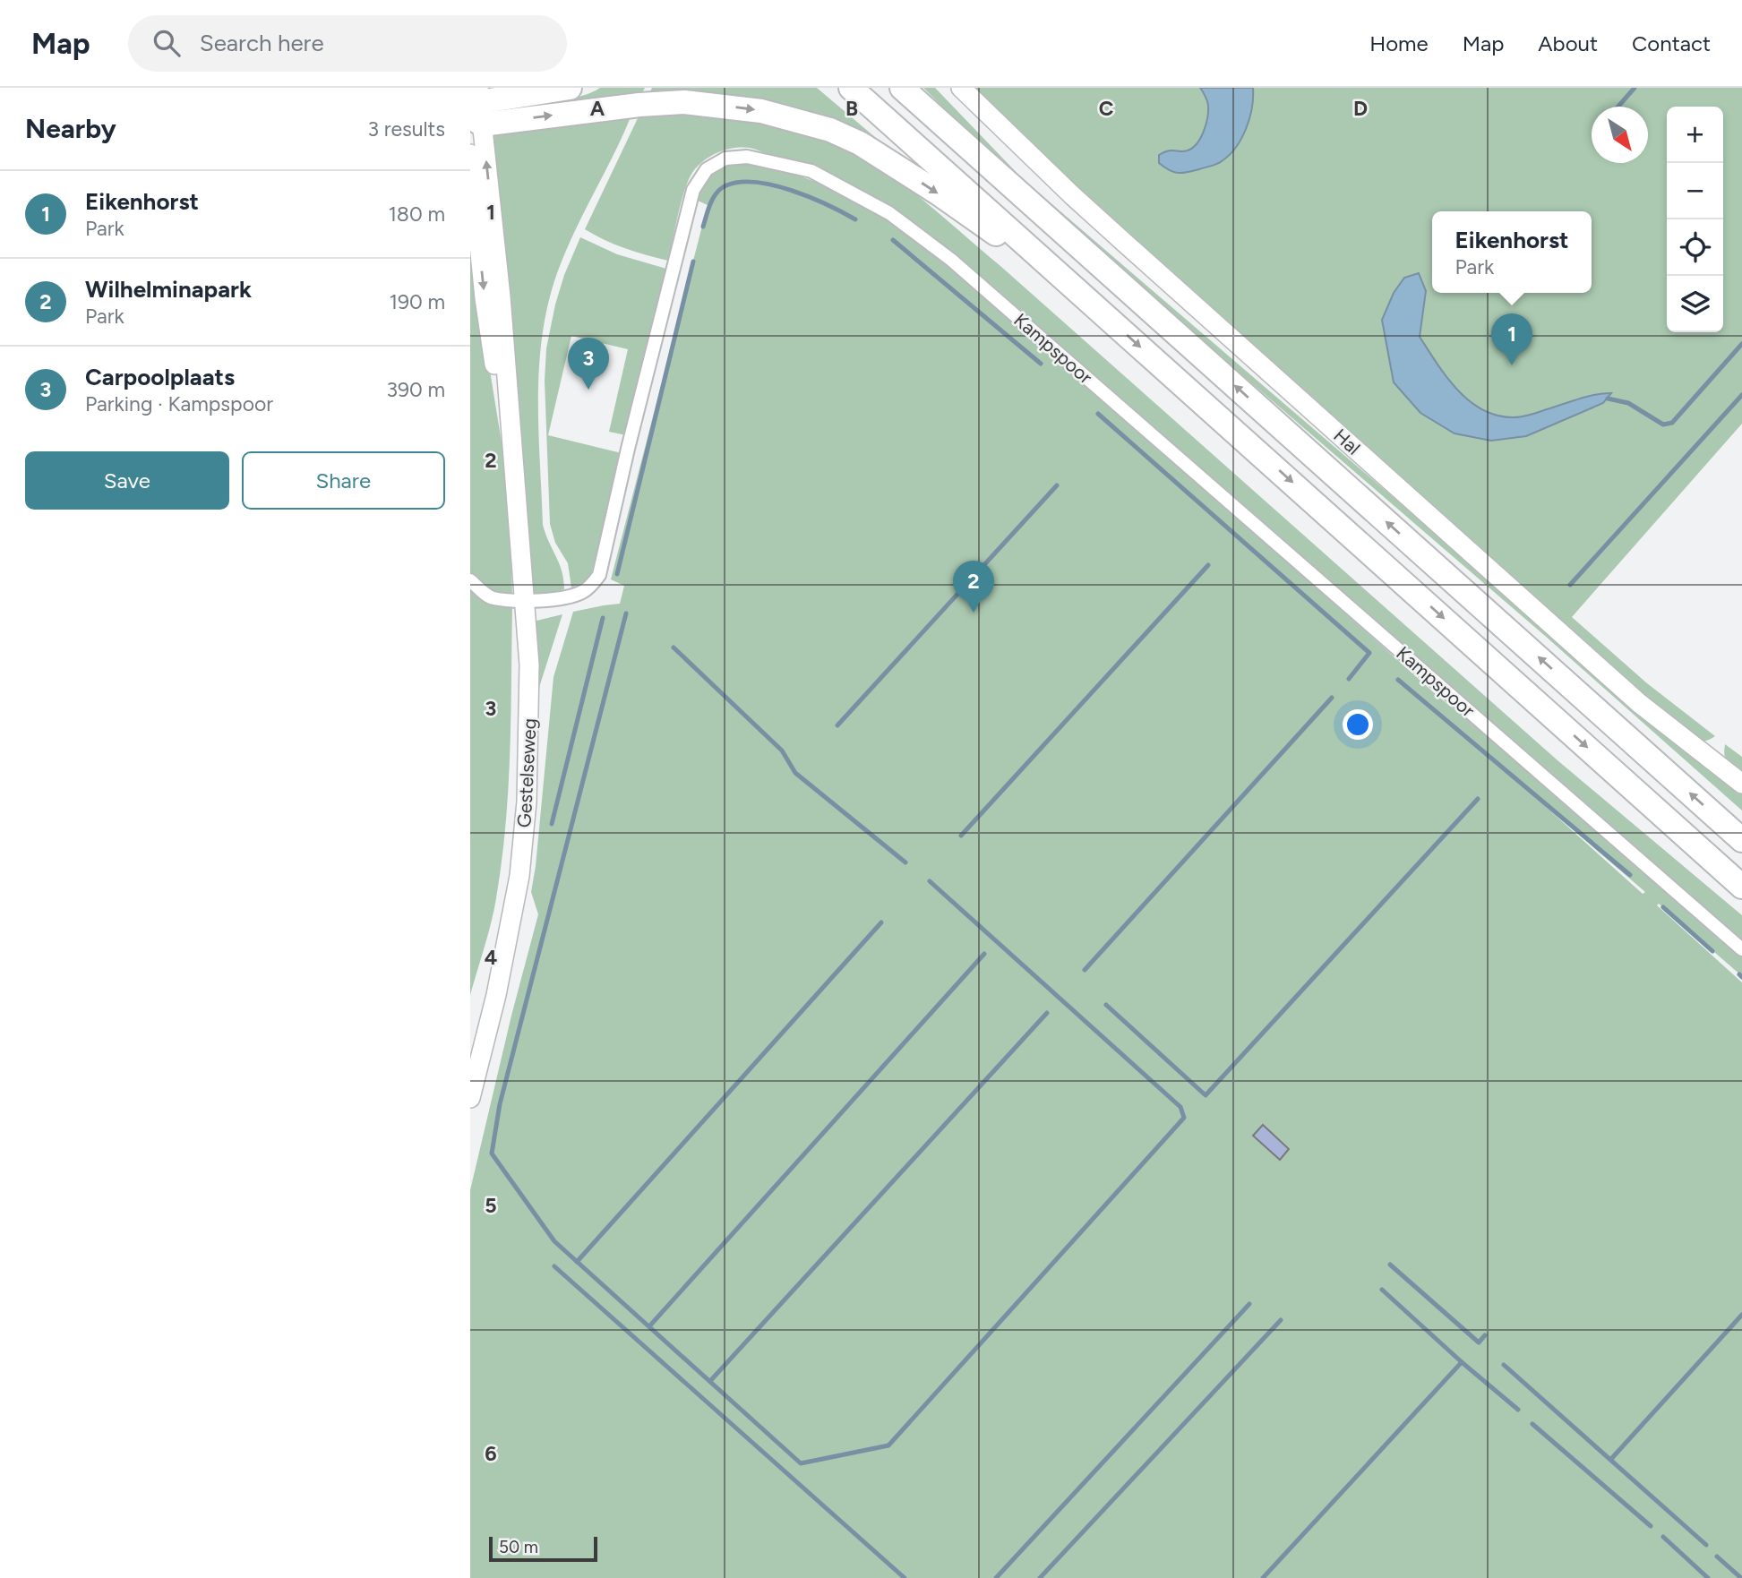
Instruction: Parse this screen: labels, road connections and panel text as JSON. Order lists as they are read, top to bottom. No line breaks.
{"streets":{"main road":["Hal","Gestelseweg"],"street":["Kampspoor"]},"crossings":[["Kampspoor","Gestelseweg"]],"scale_bar":"50 m","north":"bottom right","page":{"header":"Map","search":"Search here","nav":["Home","Map","About","Contact"],"heading":["Nearby","3 results"],"map_buttons":["+","−"],"list":[{"mark":"1","name":"Eikenhorst","note":"Park","value":"180 m"},{"mark":"2","name":"Wilhelminapark","note":"Park","value":"190 m"},{"mark":"3","name":"Carpoolplaats","note":"Parking · Kampspoor","value":"390 m"}],"popup":["Eikenhorst","Park"],"pins":["1","3","2"],"buttons":["Save","Share"],"scale":"50 m"},"grid":{"columns":["A","B","C","D"],"rows":["1","2","3","4","5","6"]}}
